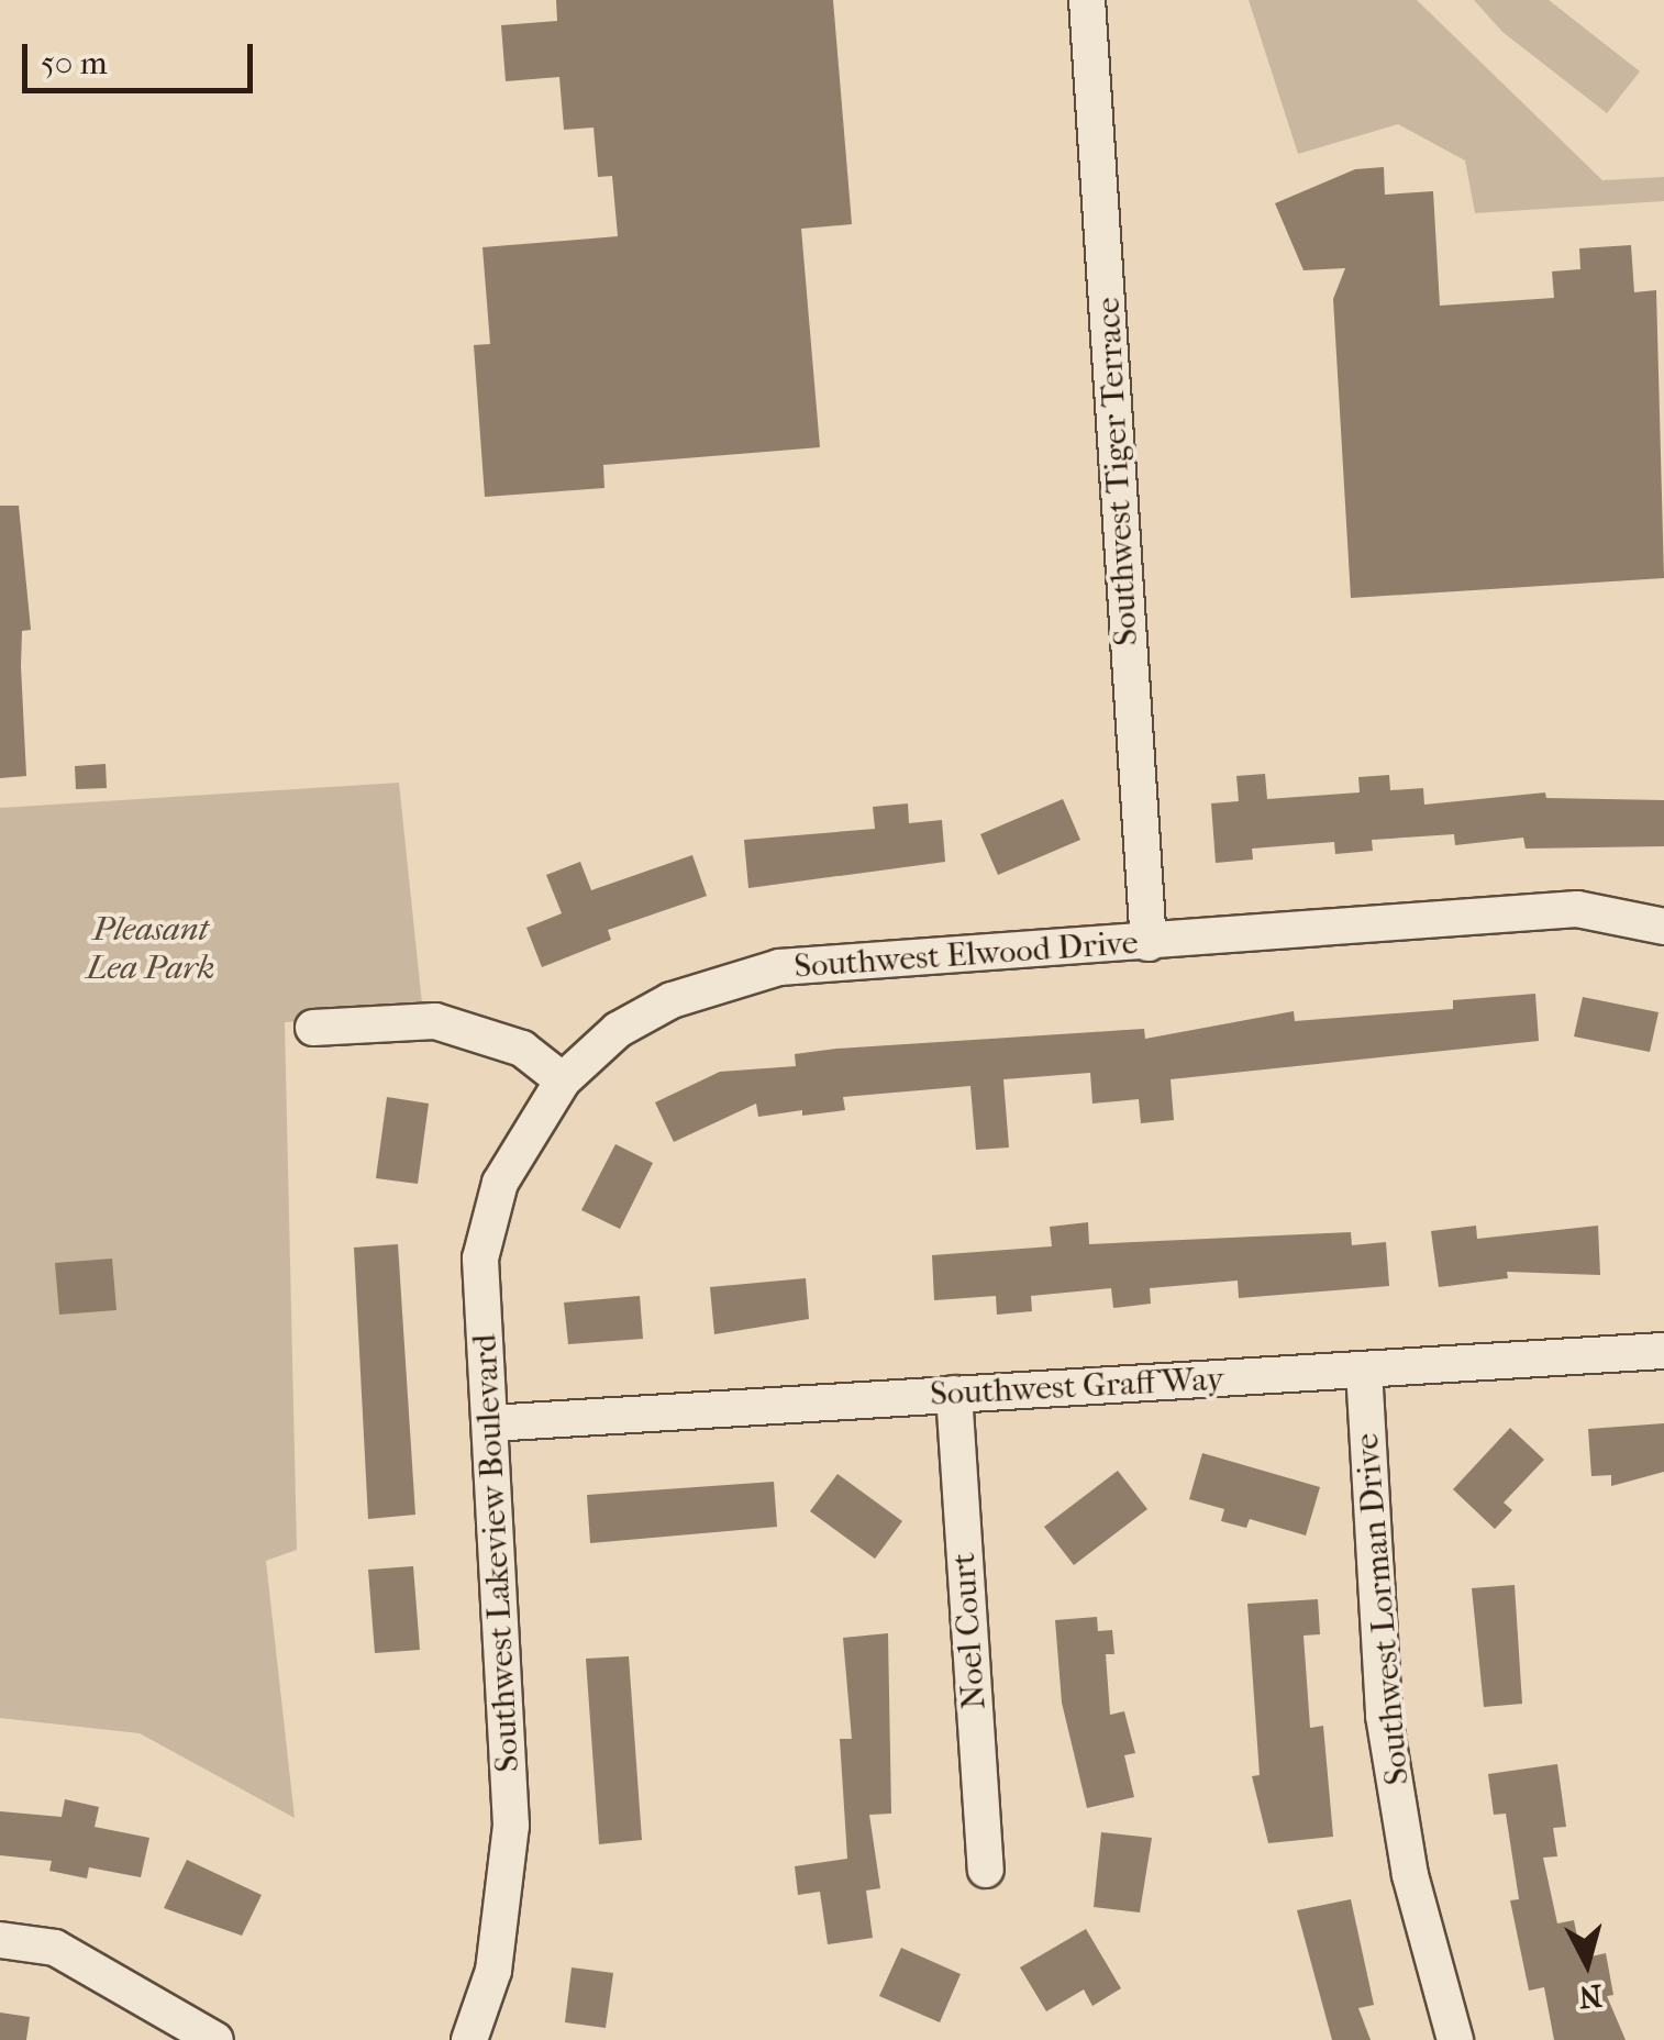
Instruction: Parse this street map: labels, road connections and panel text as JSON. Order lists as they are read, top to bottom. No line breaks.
{"streets":{"street":["Southwest Tiger Terrace","Southwest Elwood Drive","Southwest Graff Way","Southwest Lakeview Boulevard","Southwest Lorman Drive","Noel Court"]},"crossings":[["Southwest Tiger Terrace","Southwest Elwood Drive"],["Southwest Elwood Drive","Southwest Lakeview Boulevard"],["Southwest Graff Way","Southwest Lakeview Boulevard"],["Southwest Graff Way","Southwest Lorman Drive"],["Southwest Graff Way","Noel Court"]],"parks":["Pleasant Lea Park"],"scale_bar":"50 m","north":"bottom"}
